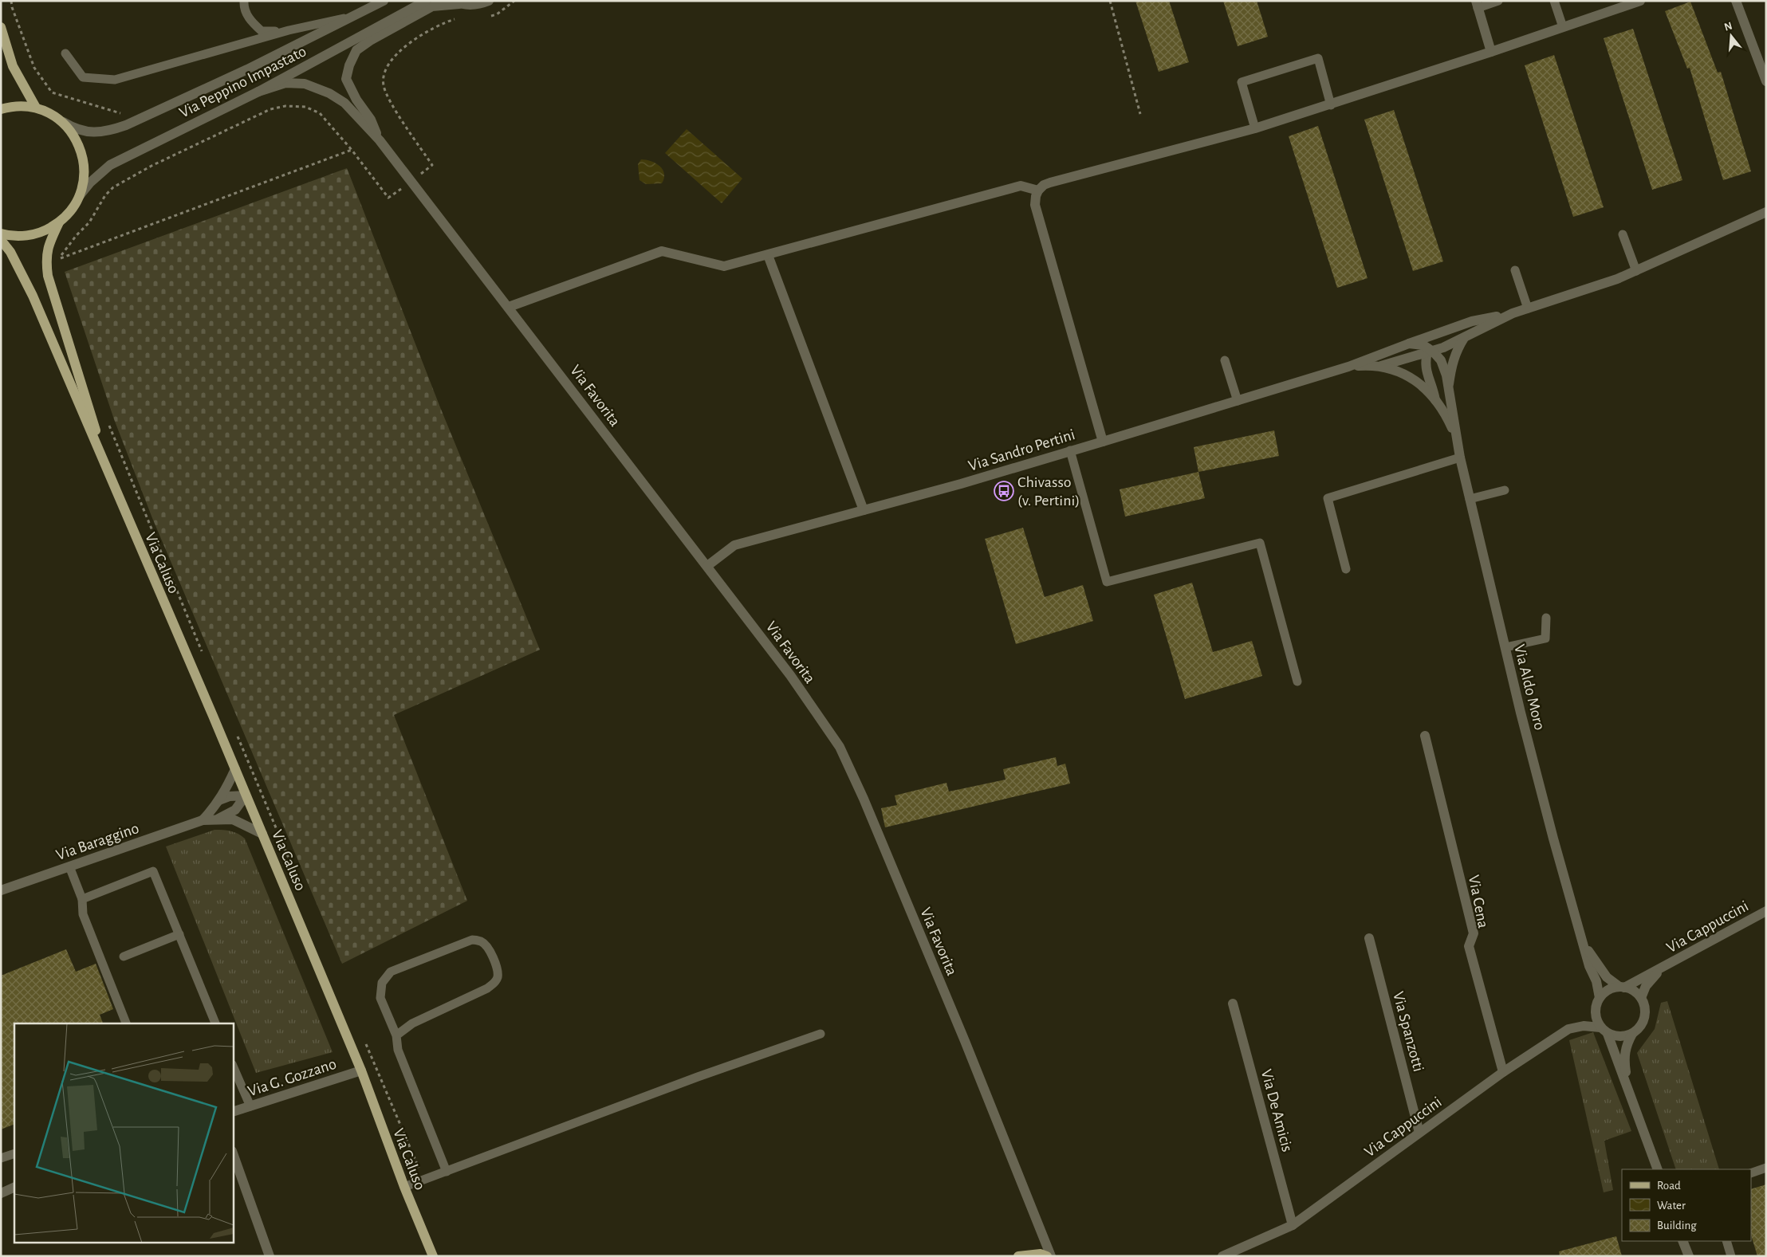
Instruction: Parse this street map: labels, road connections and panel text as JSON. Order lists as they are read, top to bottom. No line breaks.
{"streets":{"main road":["Via Caluso"],"street":["Via Peppino Impastato","Via Favorita","Via Sandro Pertini","Via Aldo Moro","Via Baraggino","Via Cena","Via Cappuccini","Via Spanzotti","Via G. Gozzano","Via De Amicis"]},"crossings":[["Via Peppino Impastato","Via Favorita"],["Via Favorita","Via Sandro Pertini"],["Via Caluso","Via Baraggino"],["Via Caluso","Via G. Gozzano"],["Via Aldo Moro","Via Cappuccini"],["Via Cena","Via Cappuccini"],["Via Cappuccini","Via Spanzotti"],["Via Cappuccini","Via De Amicis"]],"places":{"bus stop":["Chivasso (v. Pertini)"]},"legend":["Road","Water","Building"],"north":"top"}
